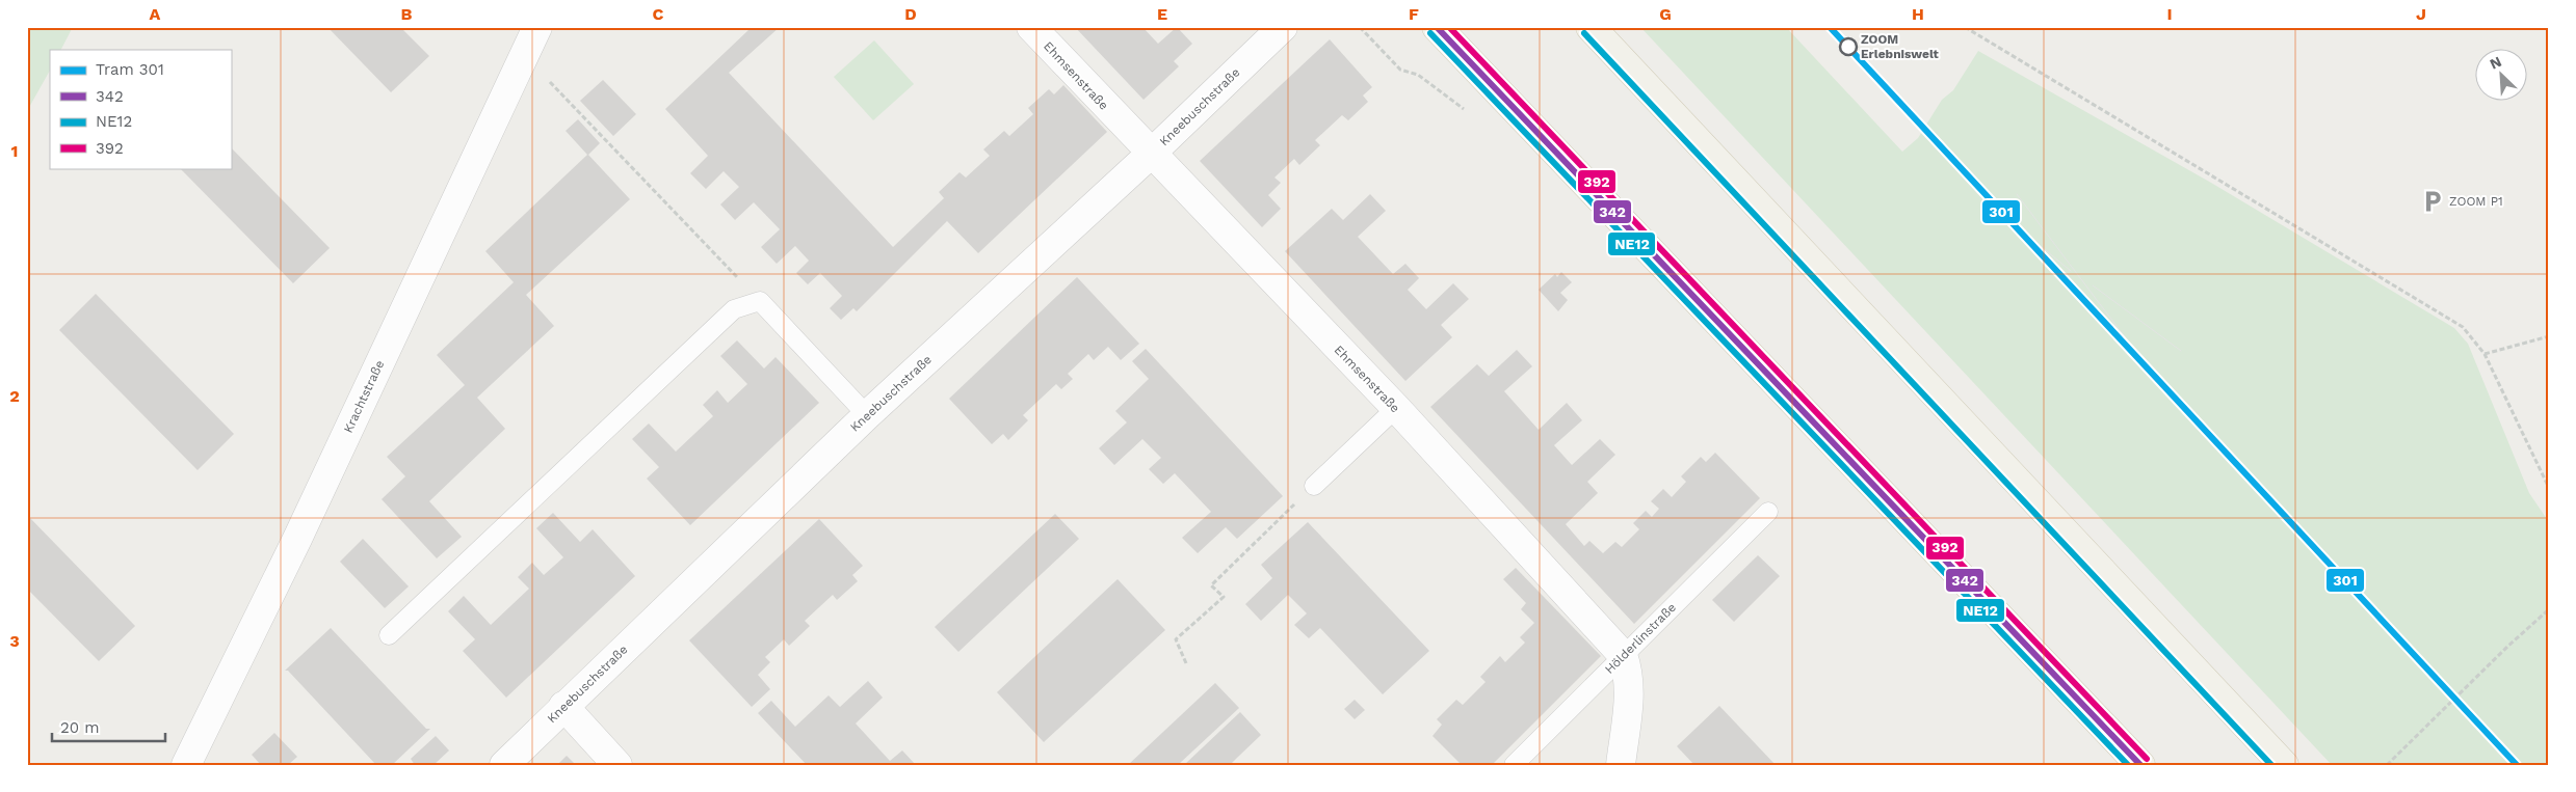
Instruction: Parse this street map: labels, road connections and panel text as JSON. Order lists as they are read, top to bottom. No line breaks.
{"streets":{"street":["Ehmsenstraße","Kneebuschstraße","Krachtstraße"],"lane":["Hölderlinstraße"]},"crossings":[["Ehmsenstraße","Kneebuschstraße"],["Ehmsenstraße","Hölderlinstraße"]],"places":{"other":["ZOOM Erlebniswelt"],"parking":["ZOOM P1"]},"lines":["tram line 301","transit line 342","transit line 392","transit line NE12"],"legend":["Tram 301","342","NE12","392"],"scale_bar":"20 m","north":"top left","grid":{"columns":["A","B","C","D","E","F","G","H","I","J"],"rows":["1","2","3"]}}
